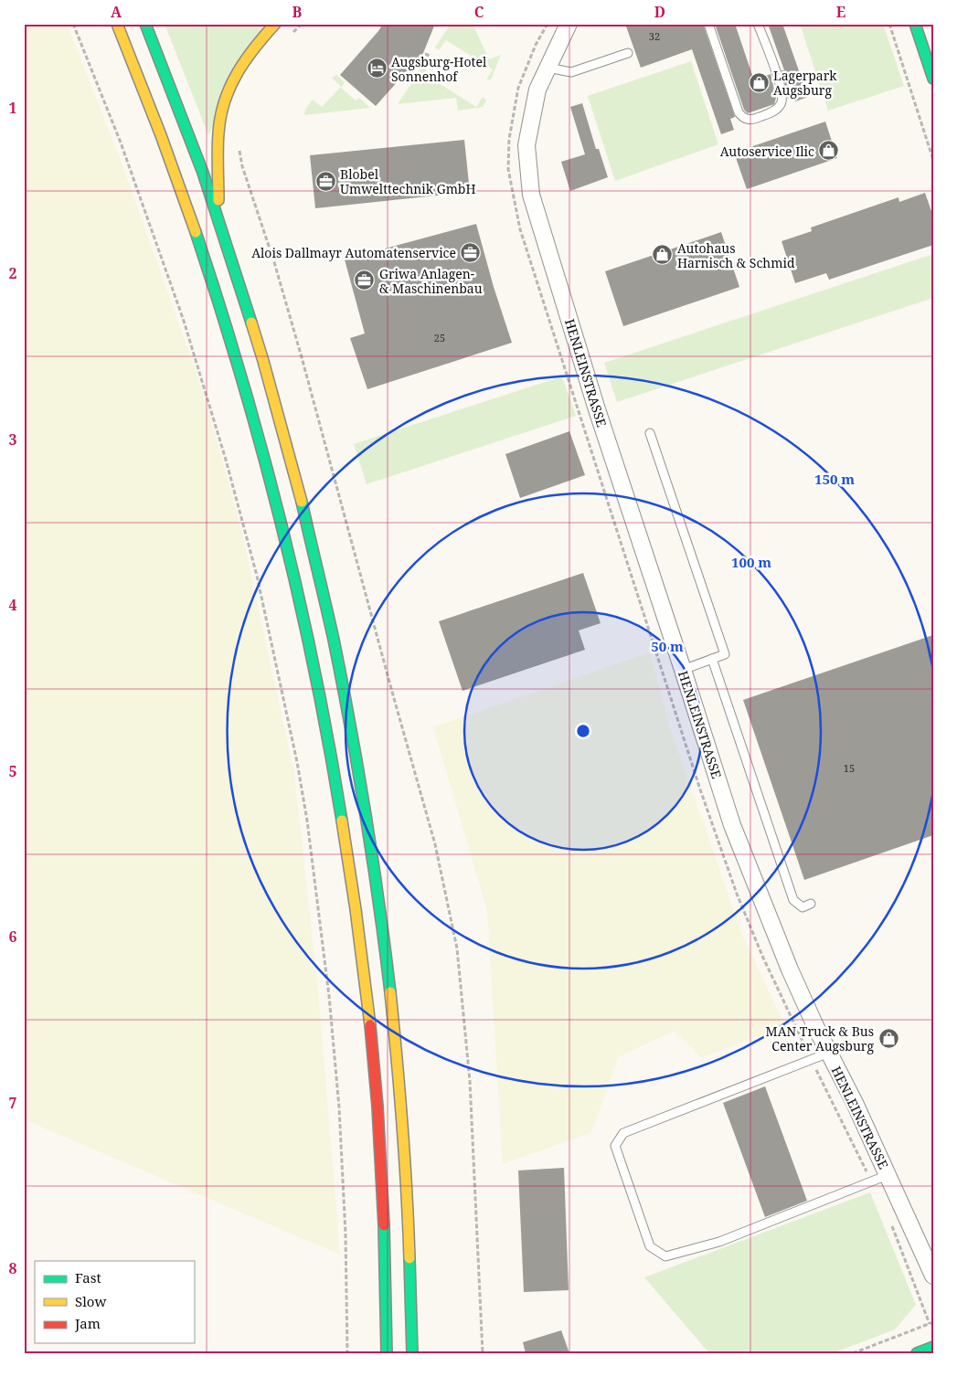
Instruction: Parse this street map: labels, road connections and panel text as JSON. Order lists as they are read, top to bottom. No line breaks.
{"streets":{"street":["HENLEINSTRASSE"]},"places":{"hotel":["Augsburg-Hotel Sonnenhof"],"shop":["Lagerpark Augsburg","Autoservice Ilic","Autohaus Harnisch & Schmid","MAN Truck & Bus Center Augsburg"],"office":["Blobel Umwelttechnik GmbH","Alois Dallmayr Automatenservice","Griwa Anlagen- & Maschinenbau"]},"house_numbers":["32","25","15"],"legend":["Fast","Slow","Jam"],"grid":{"columns":["A","B","C","D","E"],"rows":["1","2","3","4","5","6","7","8"]},"rings":["150 m","100 m","50 m"]}
